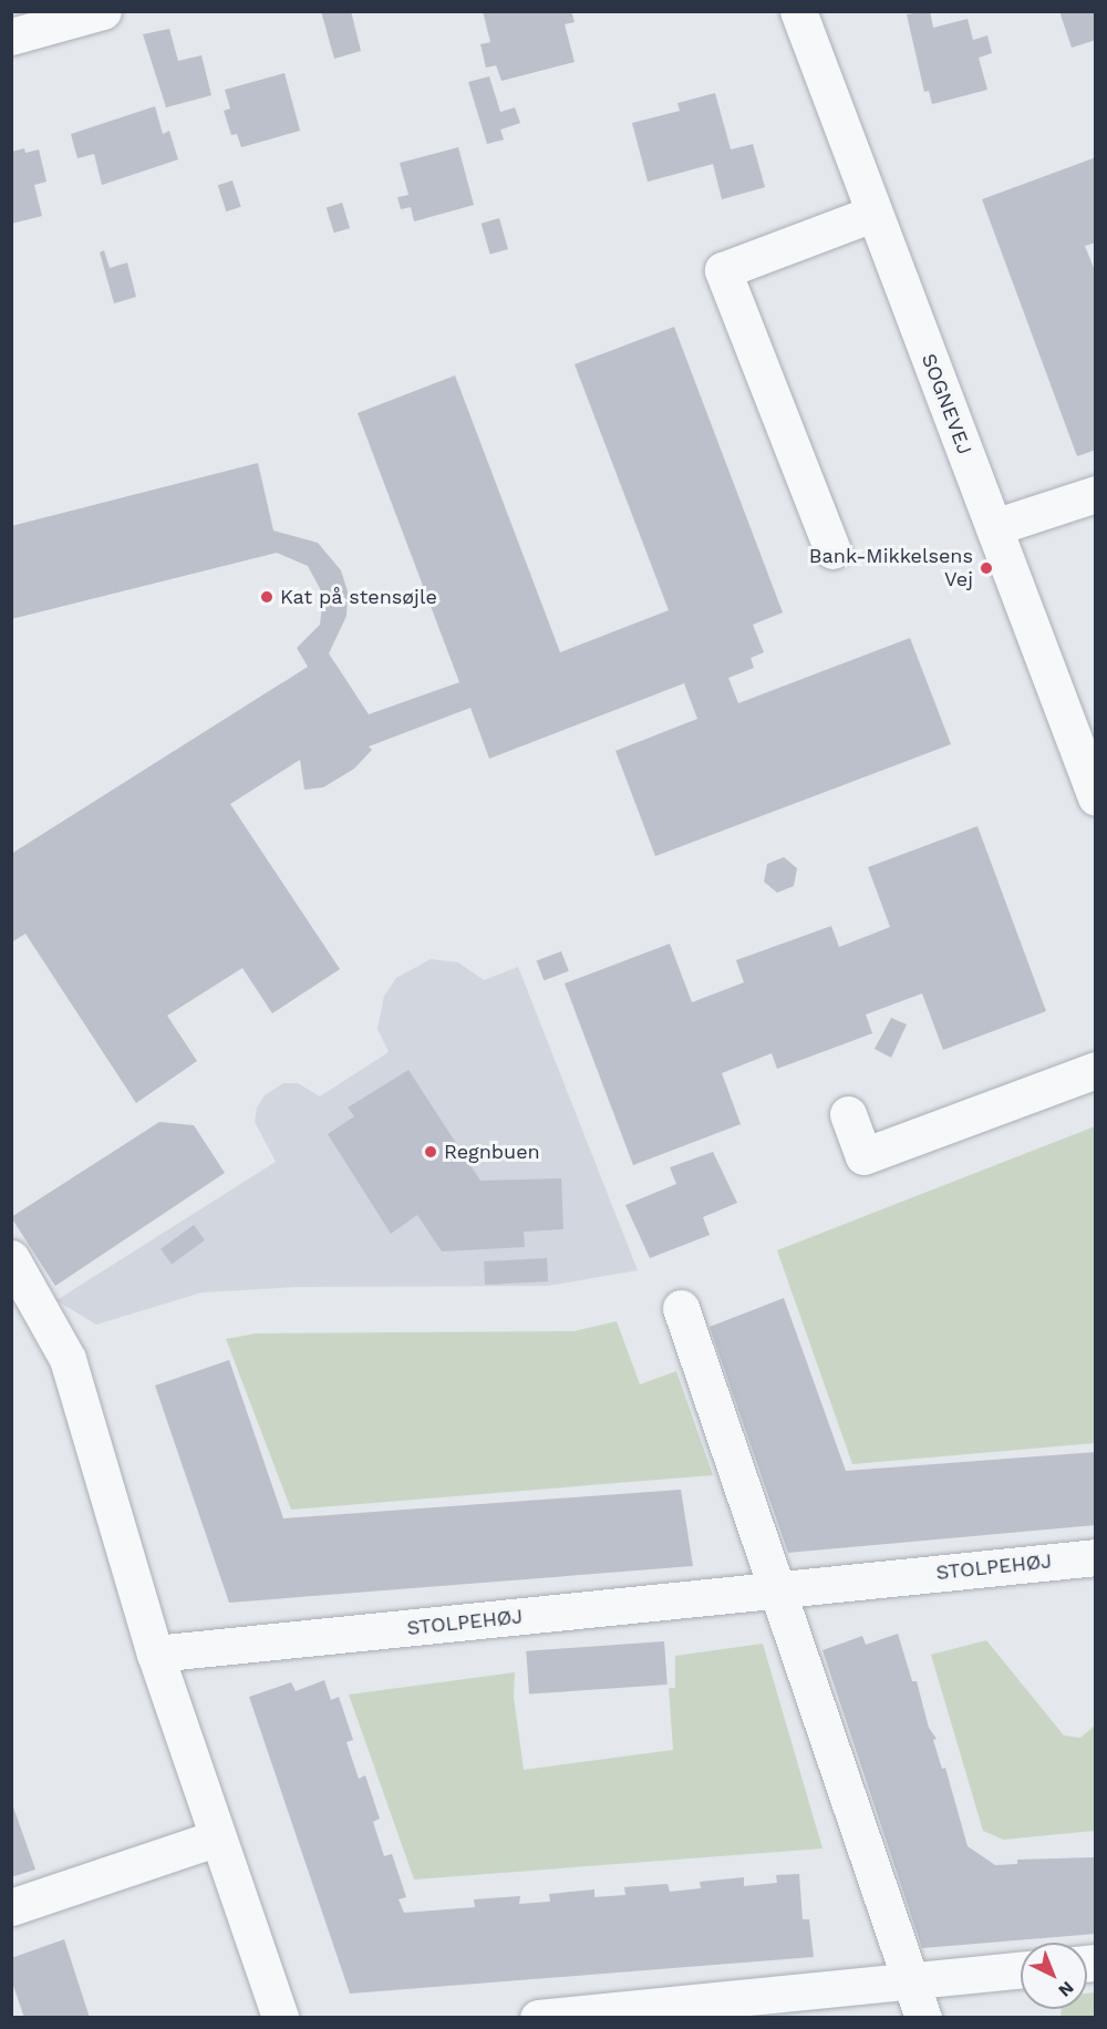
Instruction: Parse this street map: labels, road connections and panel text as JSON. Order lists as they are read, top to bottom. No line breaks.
{"streets":{"street":["SOGNEVEJ","STOLPEHØJ"]},"places":["Bank-Mikkelsens Vej","Kat på stensøjle","Regnbuen"],"north":"bottom right"}
